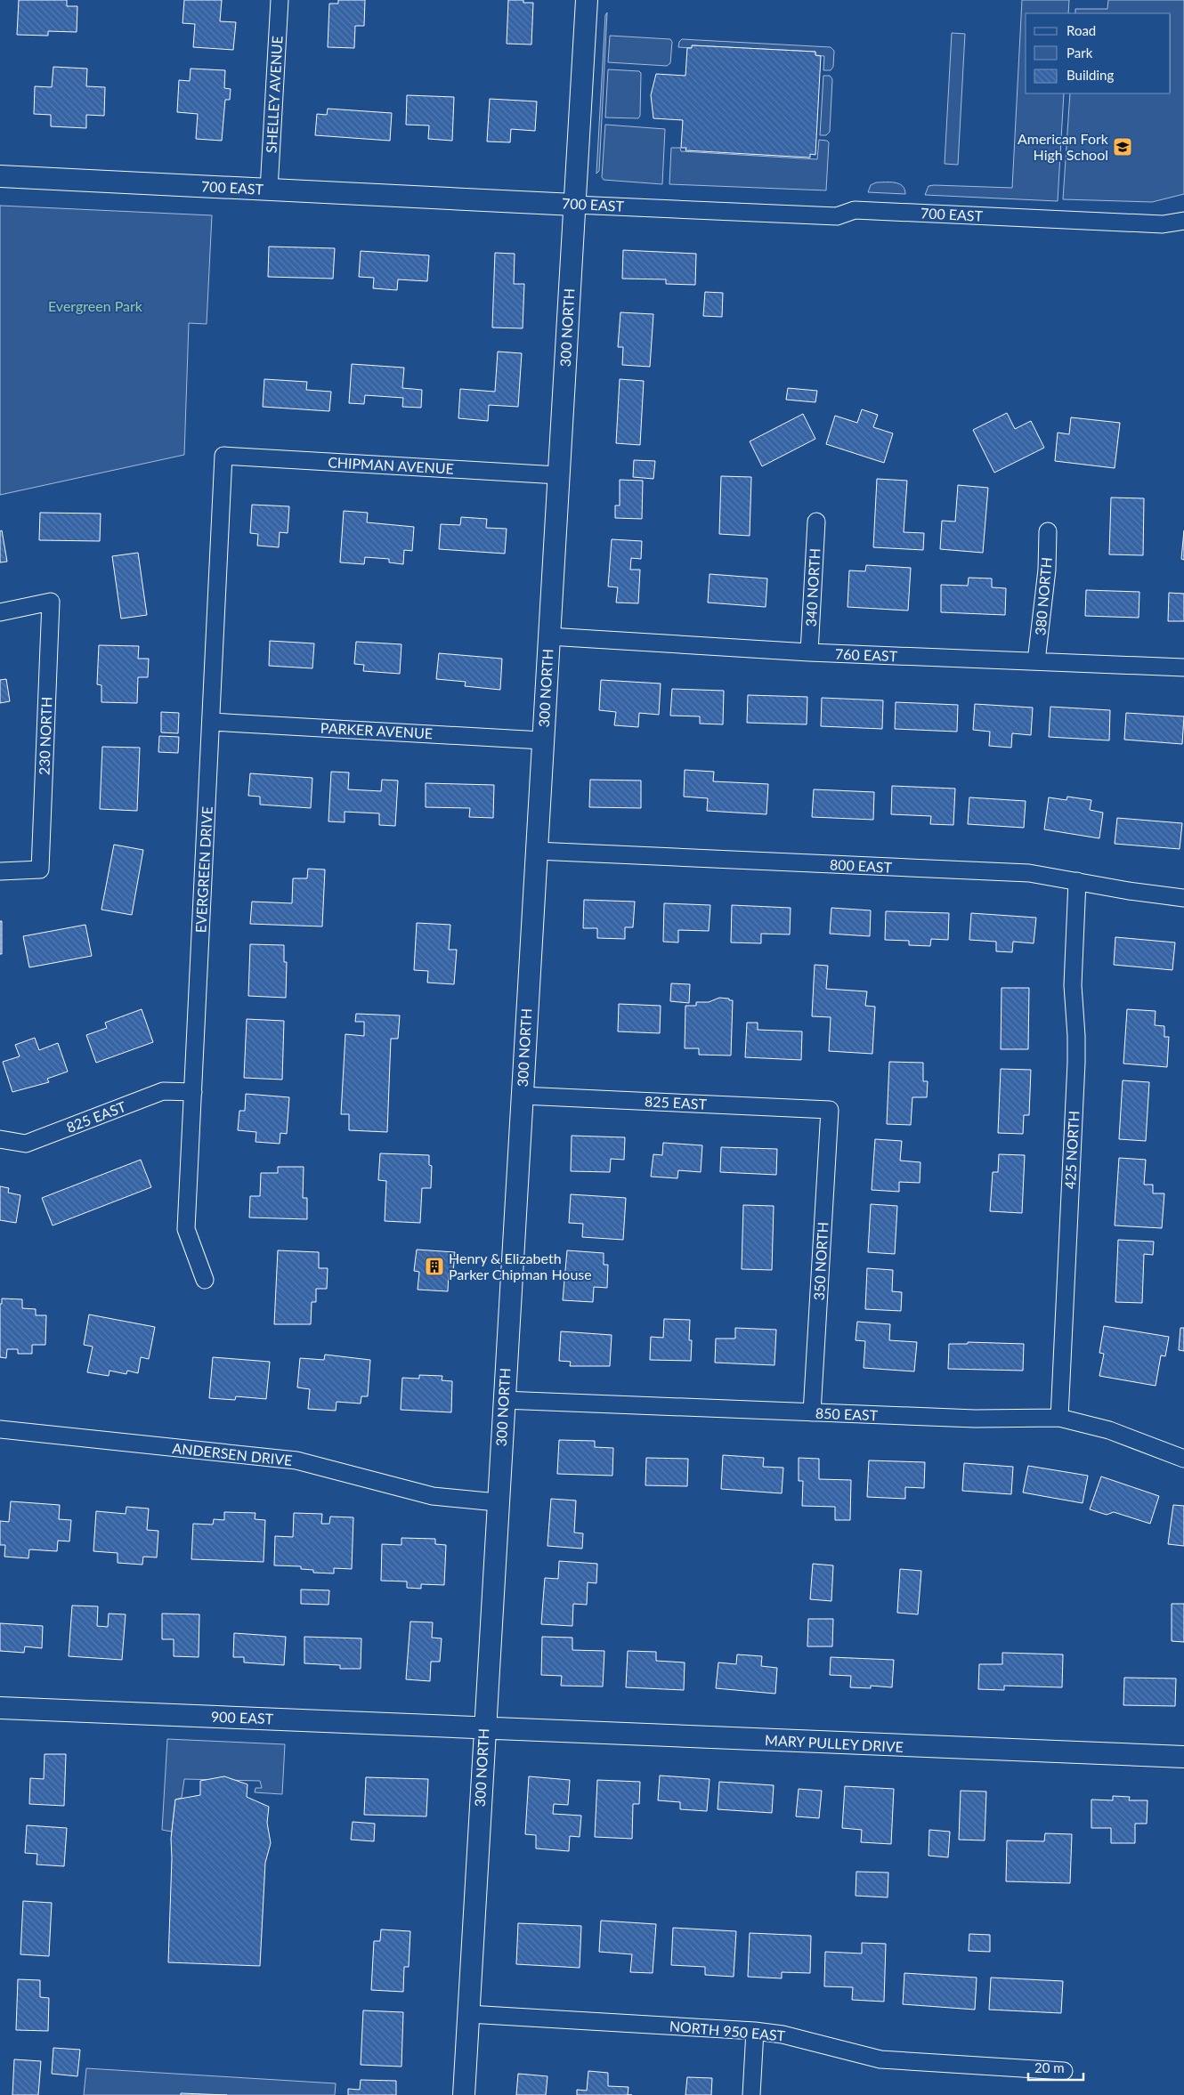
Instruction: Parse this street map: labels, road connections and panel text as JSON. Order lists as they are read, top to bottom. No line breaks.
{"streets":{"street":["SHELLEY AVENUE","700 EAST","300 NORTH","CHIPMAN AVENUE","340 NORTH","380 NORTH","760 EAST","PARKER AVENUE","230 NORTH","800 EAST","EVERGREEN DRIVE","825 EAST","425 NORTH","350 NORTH","850 EAST","ANDERSEN DRIVE","900 EAST","MARY PULLEY DRIVE","NORTH 950 EAST"]},"crossings":[["SHELLEY AVENUE","700 EAST"],["700 EAST","300 NORTH"],["300 NORTH","CHIPMAN AVENUE"],["300 NORTH","760 EAST"],["300 NORTH","PARKER AVENUE"],["300 NORTH","800 EAST"],["300 NORTH","825 EAST"],["300 NORTH","850 EAST"],["300 NORTH","ANDERSEN DRIVE"],["300 NORTH","900 EAST"],["300 NORTH","MARY PULLEY DRIVE"],["300 NORTH","NORTH 950 EAST"],["CHIPMAN AVENUE","EVERGREEN DRIVE"],["340 NORTH","760 EAST"],["380 NORTH","760 EAST"],["PARKER AVENUE","EVERGREEN DRIVE"],["800 EAST","425 NORTH"],["EVERGREEN DRIVE","825 EAST"],["825 EAST","350 NORTH"],["425 NORTH","850 EAST"],["350 NORTH","850 EAST"],["900 EAST","MARY PULLEY DRIVE"]],"parks":["Evergreen Park"],"places":{"school or university":["American Fork High School"],"building":["Henry & Elizabeth Parker Chipman House"]},"legend":["Road","Park","Building"],"scale_bar":"20 m"}
